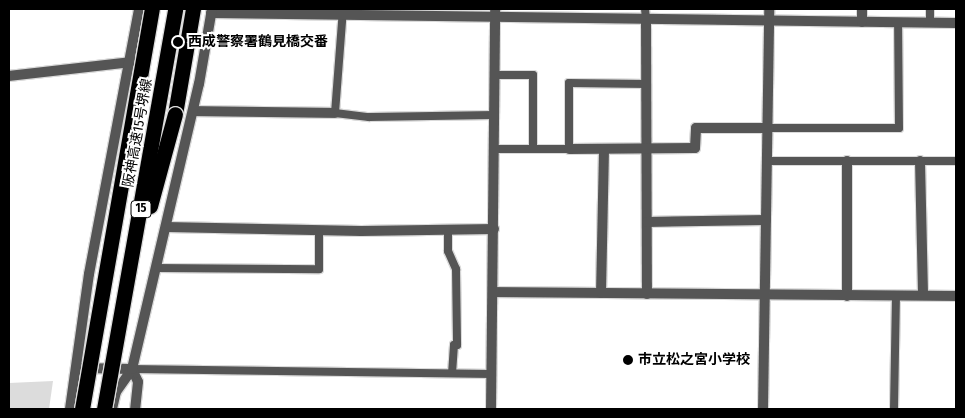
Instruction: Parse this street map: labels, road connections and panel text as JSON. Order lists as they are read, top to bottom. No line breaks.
{"streets":{"highway":["阪神高速15号堺線","15"]},"places":["西成警察署鶴見橋交番","市立松之宮小学校"]}
